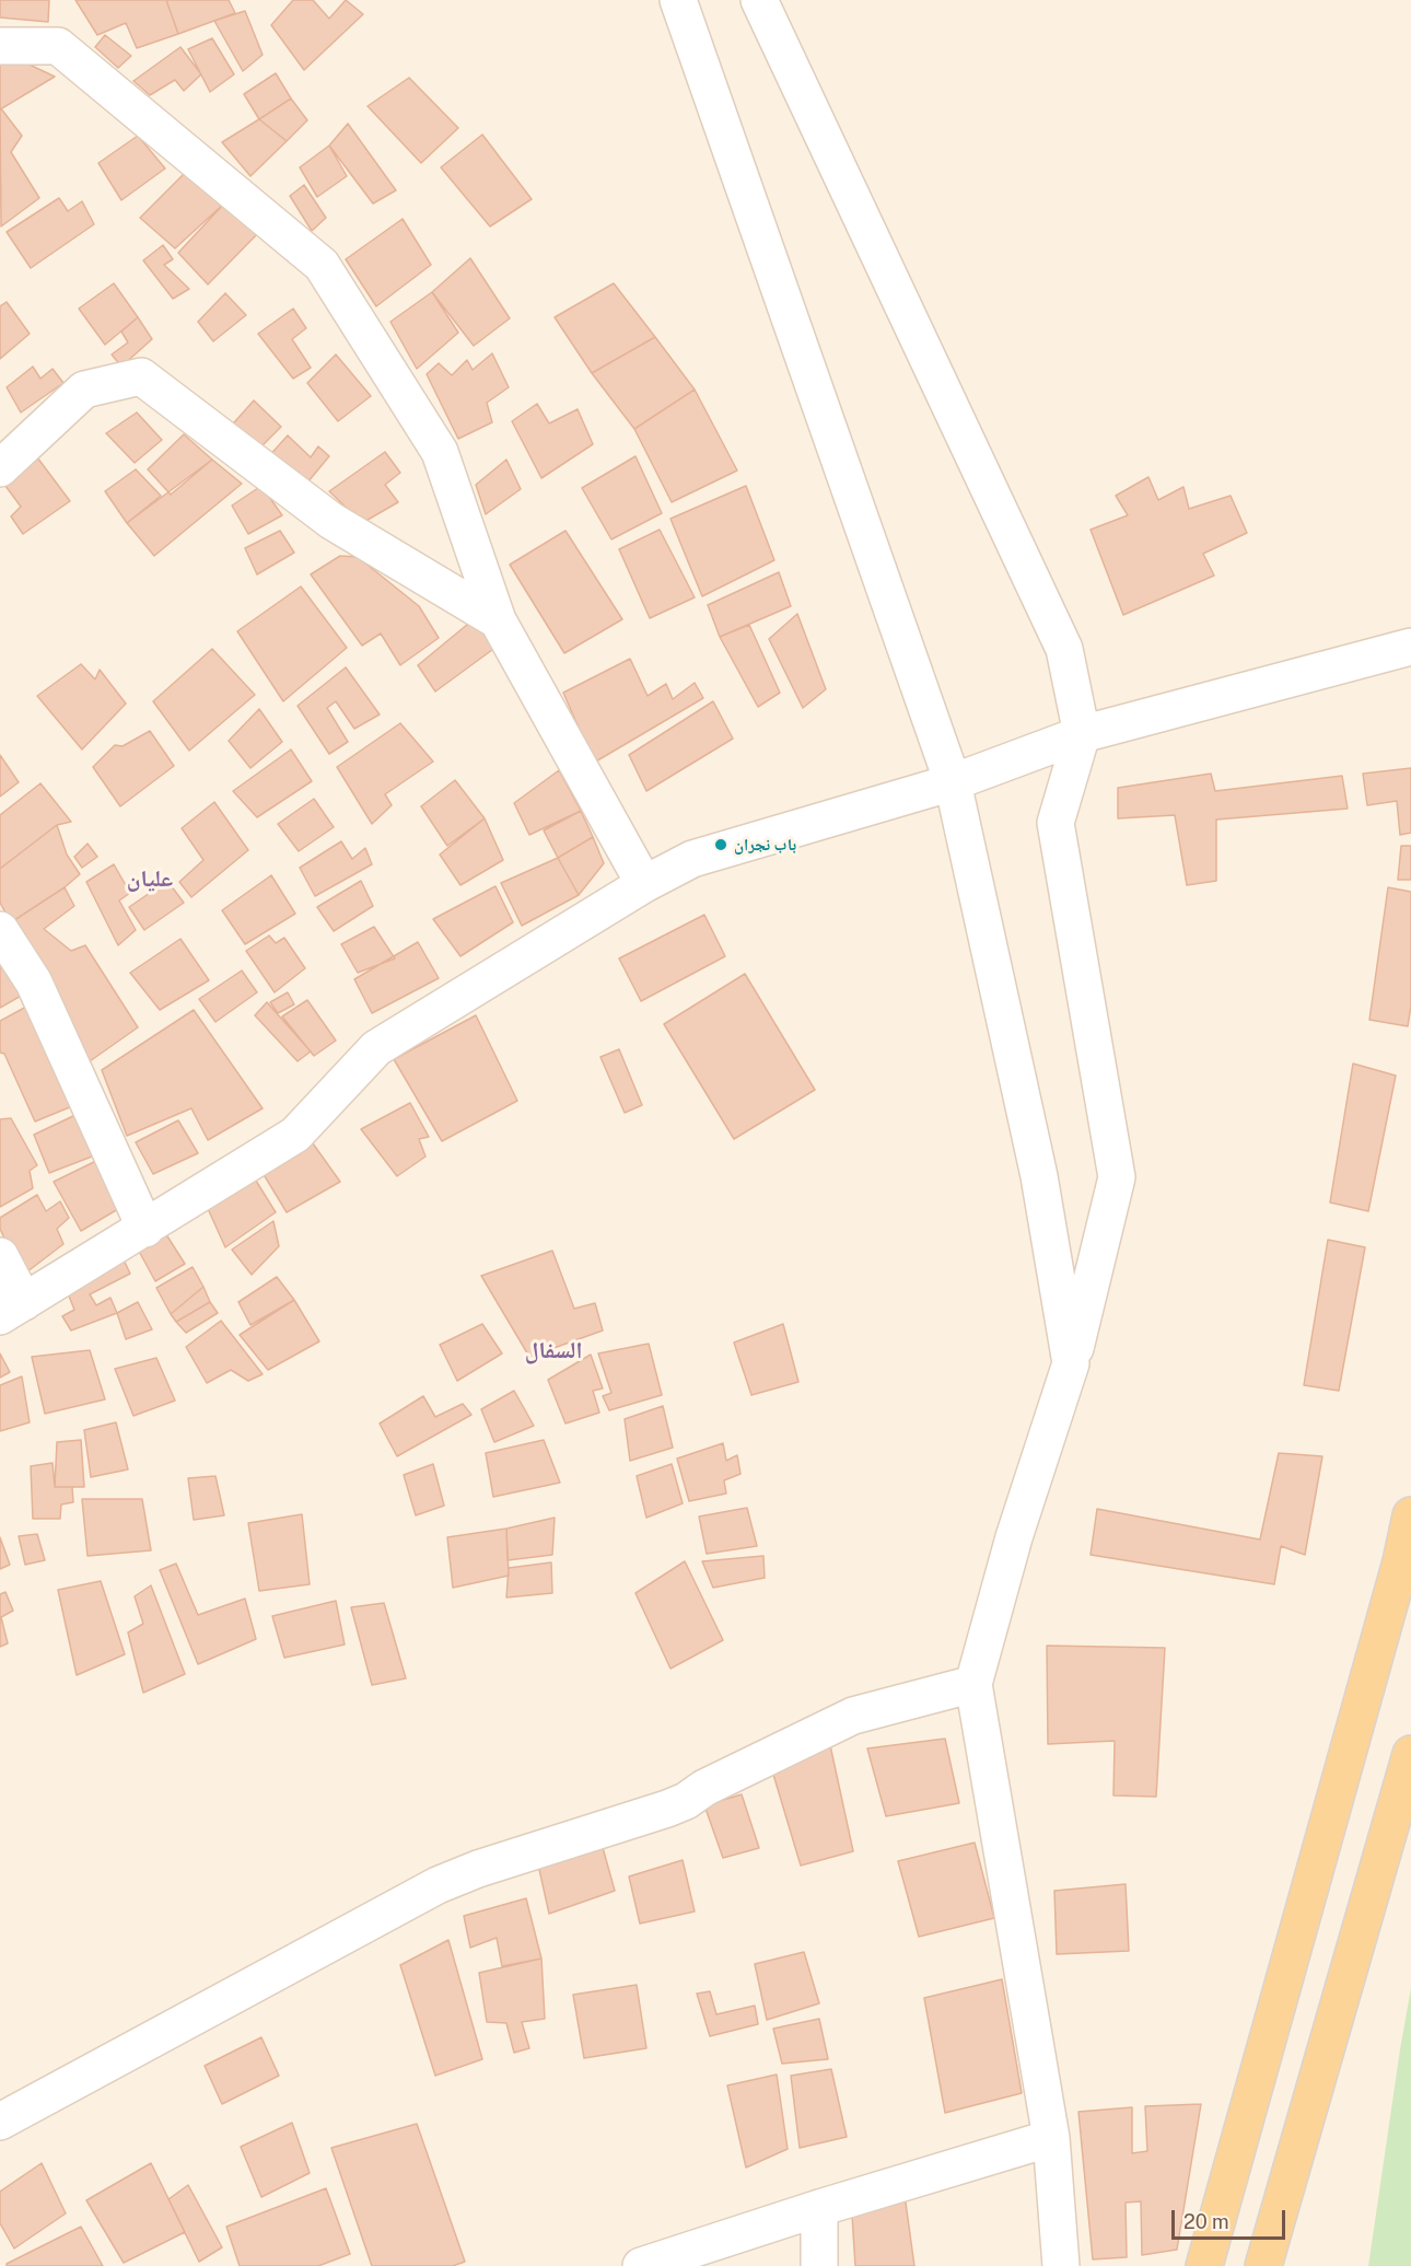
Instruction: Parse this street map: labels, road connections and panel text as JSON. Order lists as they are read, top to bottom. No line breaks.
{"districts":["عليان","السفال"],"places":["باب نجران"],"scale_bar":"20 m"}
